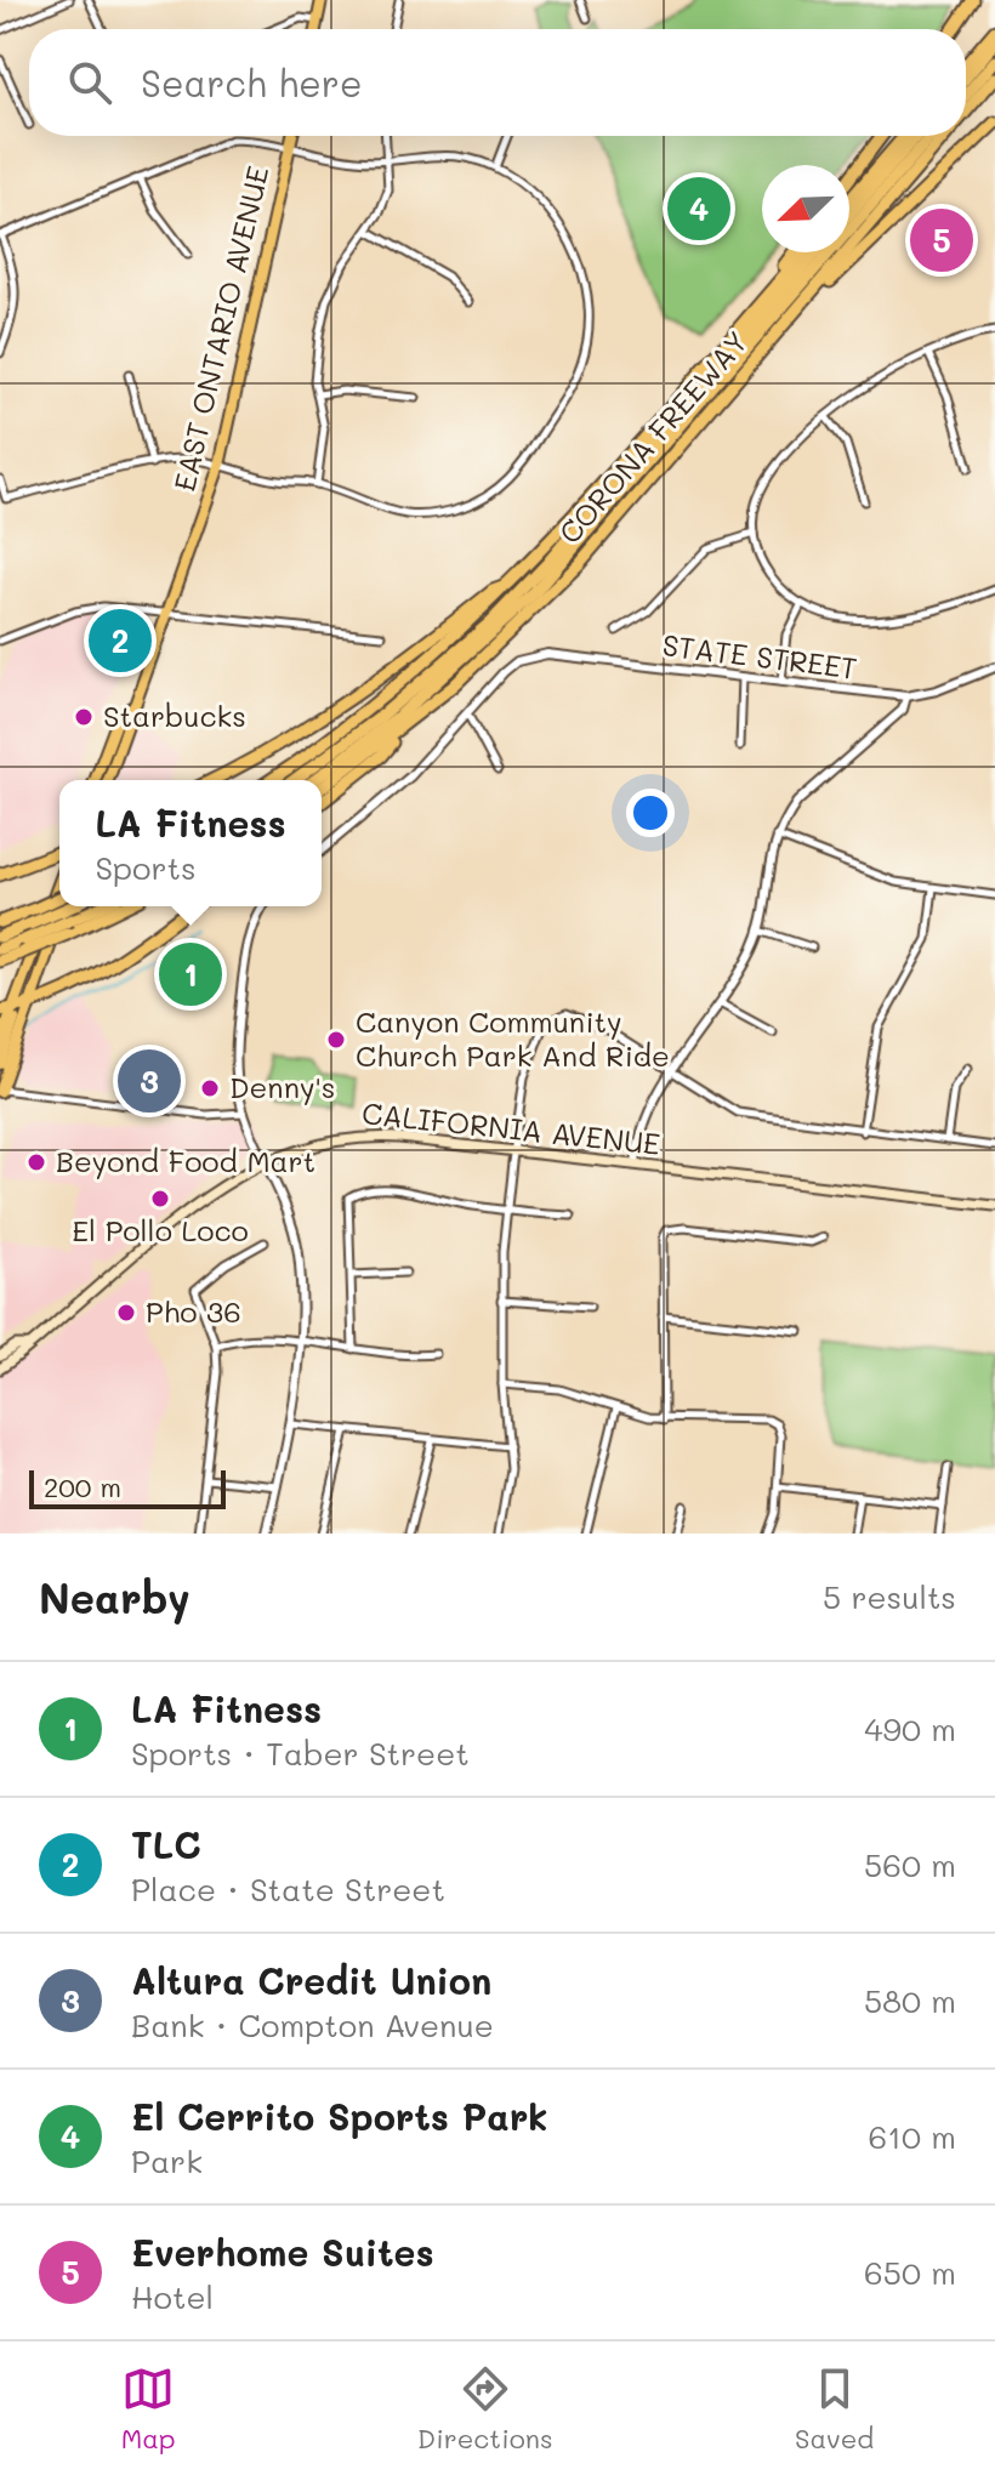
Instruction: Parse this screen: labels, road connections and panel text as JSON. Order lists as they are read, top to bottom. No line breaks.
{"streets":{"highway":["CORONA FREEWAY"],"main road":["EAST ONTARIO AVENUE","CALIFORNIA AVENUE"],"street":["STATE STREET"]},"places":["Starbucks","Canyon Community Church Park And Ride","Denny's","Beyond Food Mart","El Pollo Loco","Pho 36"],"scale_bar":"200 m","north":"bottom left","page":{"search":"Search here","pins":["4","5","2","1","3"],"popup":["LA Fitness","Sports"],"scale":"200 m","heading":["Nearby","5 results"],"list":[{"mark":"1","name":"LA Fitness","note":"Sports · Taber Street","value":"490 m"},{"mark":"2","name":"TLC","note":"Place · State Street","value":"560 m"},{"mark":"3","name":"Altura Credit Union","note":"Bank · Compton Avenue","value":"580 m"},{"mark":"4","name":"El Cerrito Sports Park","note":"Park","value":"610 m"},{"mark":"5","name":"Everhome Suites","note":"Hotel","value":"650 m"}],"nav":["Map","Directions","Saved"]}}
